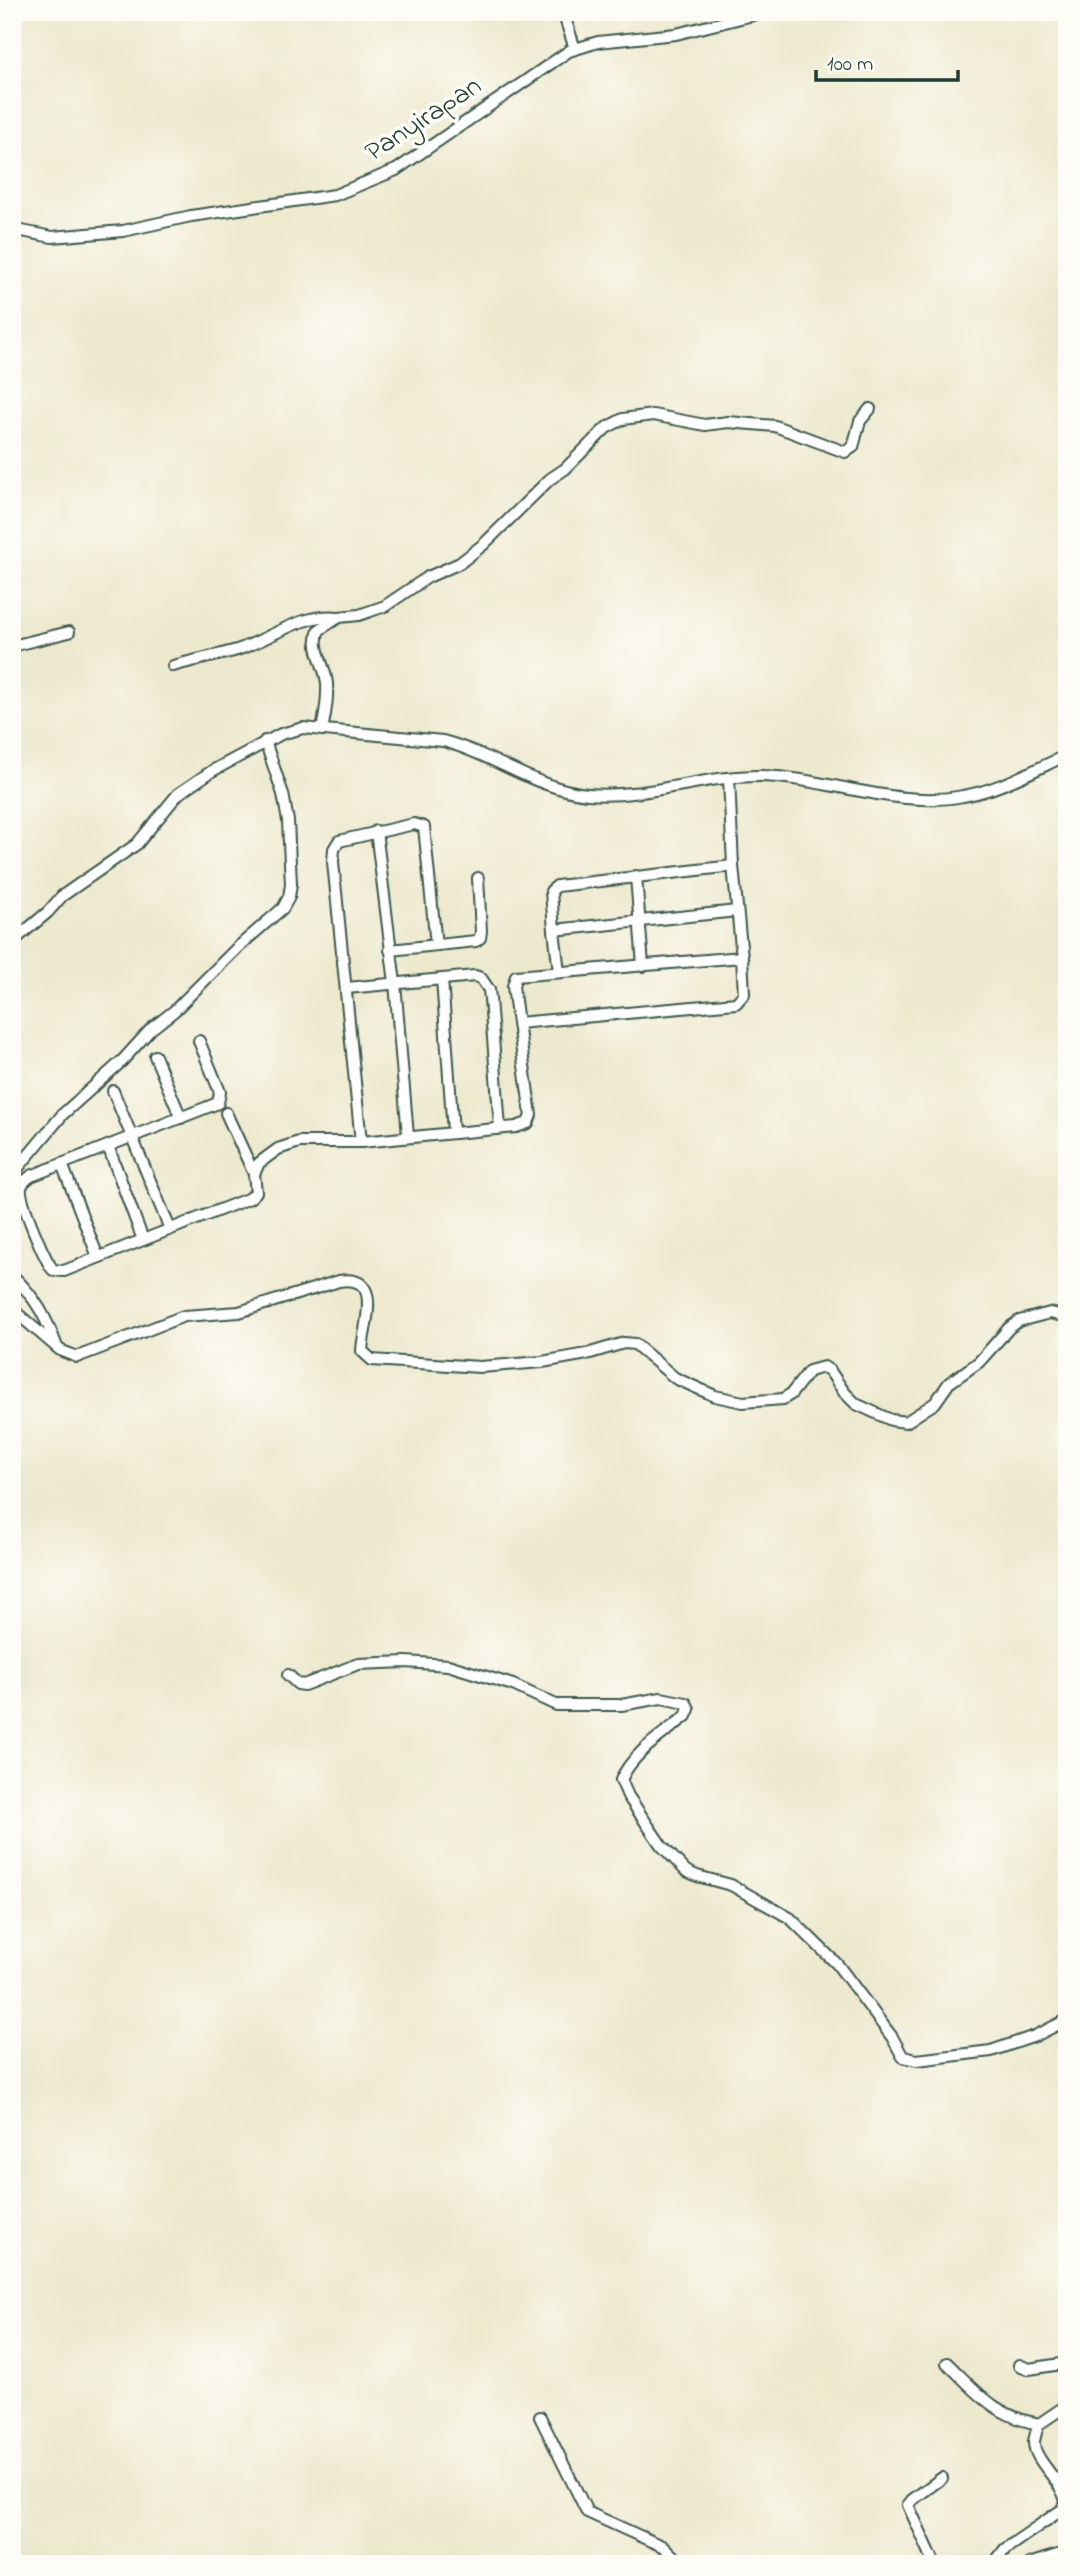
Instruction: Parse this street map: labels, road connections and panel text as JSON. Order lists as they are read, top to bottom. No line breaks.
{"streets":{"street":["Panyirapan"]},"scale_bar":"100 m"}
